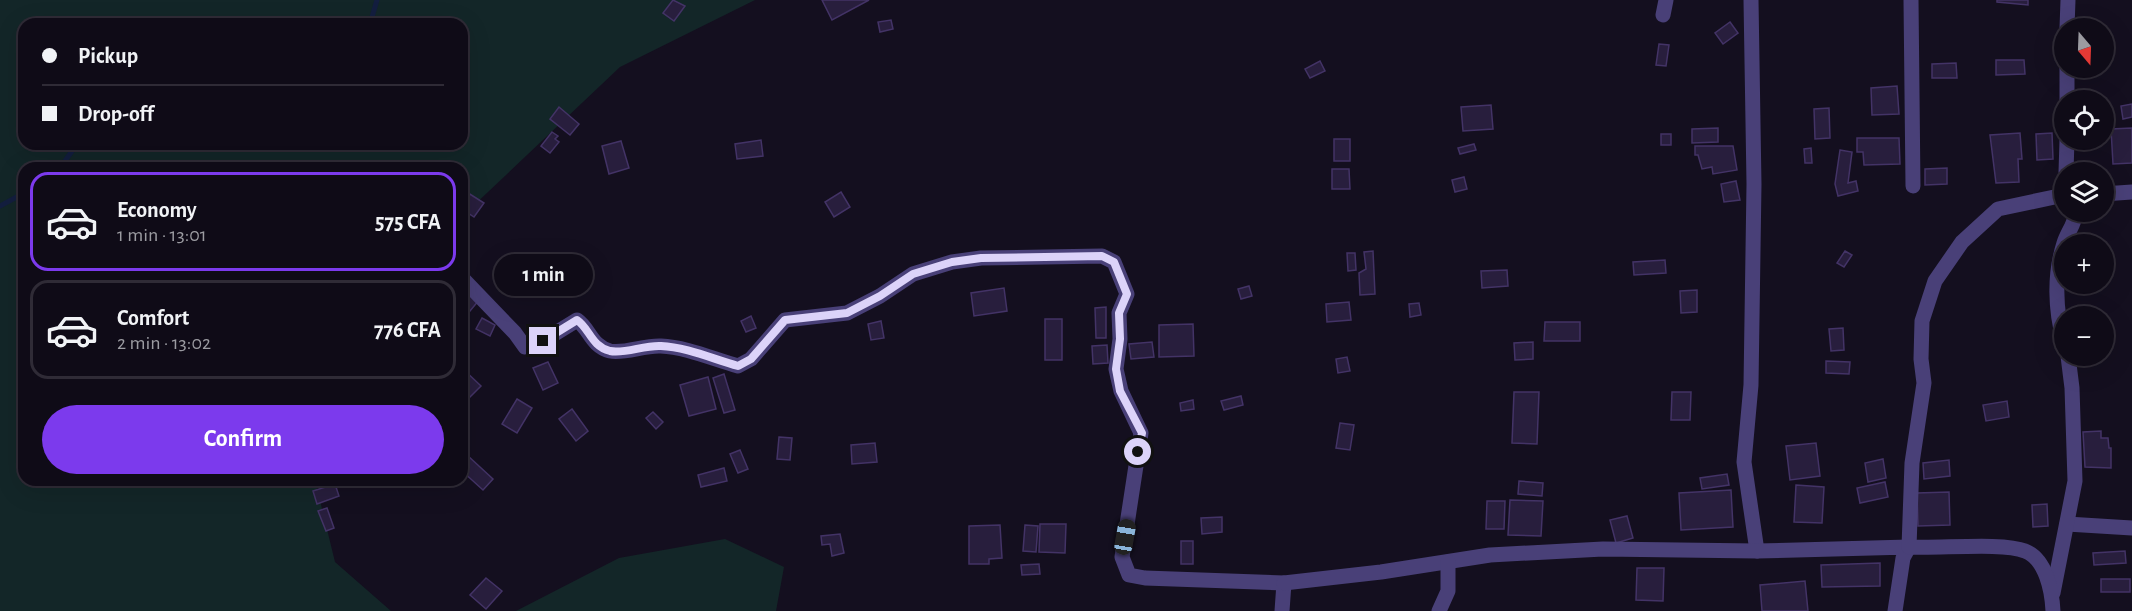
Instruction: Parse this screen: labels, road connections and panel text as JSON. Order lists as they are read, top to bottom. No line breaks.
{"north":"bottom","page":{"map_buttons":["+","−"],"banner":["Pickup","Drop-off"],"list":[{"name":"Economy","note":"1 min · 13:01","value":"575 CFA"},{"name":"Comfort","note":"2 min · 13:02","value":"776 CFA"}],"bubble":"1 min","buttons":"Confirm"}}
